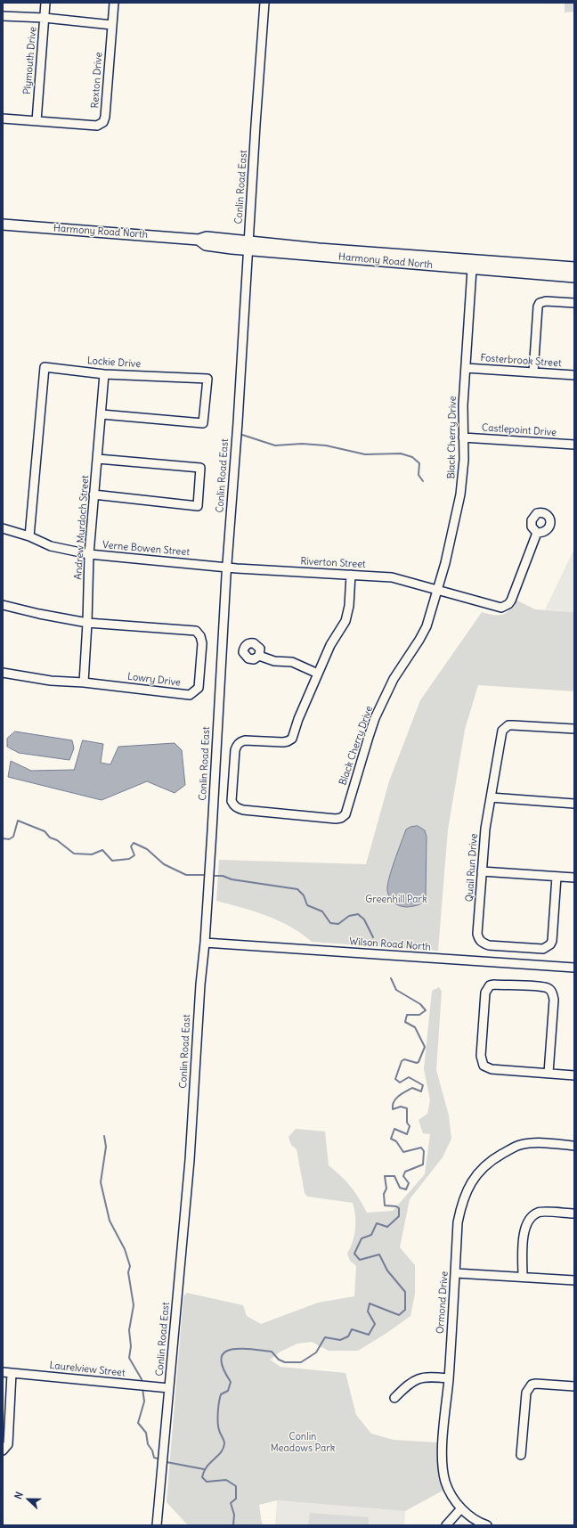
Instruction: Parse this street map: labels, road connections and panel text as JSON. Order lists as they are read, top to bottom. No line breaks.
{"streets":{"main road":["Harmony Road North"],"street":["Plymouth Drive","Rexton Drive","Conlin Road East","Fosterbrook Street","Lockie Drive","Castlepoint Drive","Black Cherry Drive","Andrew Murdoch Street","Verne Bowen Street","Riverton Street","Lowry Drive","Quail Run Drive","Wilson Road North","Ormond Drive","Laurelview Street"]},"crossings":[["Plymouth Drive","Rexton Drive"],["Conlin Road East","Harmony Road North"],["Conlin Road East","Verne Bowen Street"],["Conlin Road East","Riverton Street"],["Conlin Road East","Wilson Road North"],["Conlin Road East","Laurelview Street"],["Harmony Road North","Black Cherry Drive"],["Fosterbrook Street","Black Cherry Drive"],["Lockie Drive","Andrew Murdoch Street"],["Lockie Drive","Verne Bowen Street"],["Castlepoint Drive","Black Cherry Drive"],["Black Cherry Drive","Riverton Street"],["Andrew Murdoch Street","Verne Bowen Street"],["Andrew Murdoch Street","Lowry Drive"],["Verne Bowen Street","Riverton Street"]],"parks":["Greenhill Park","Conlin Meadows Park"],"north":"left"}
